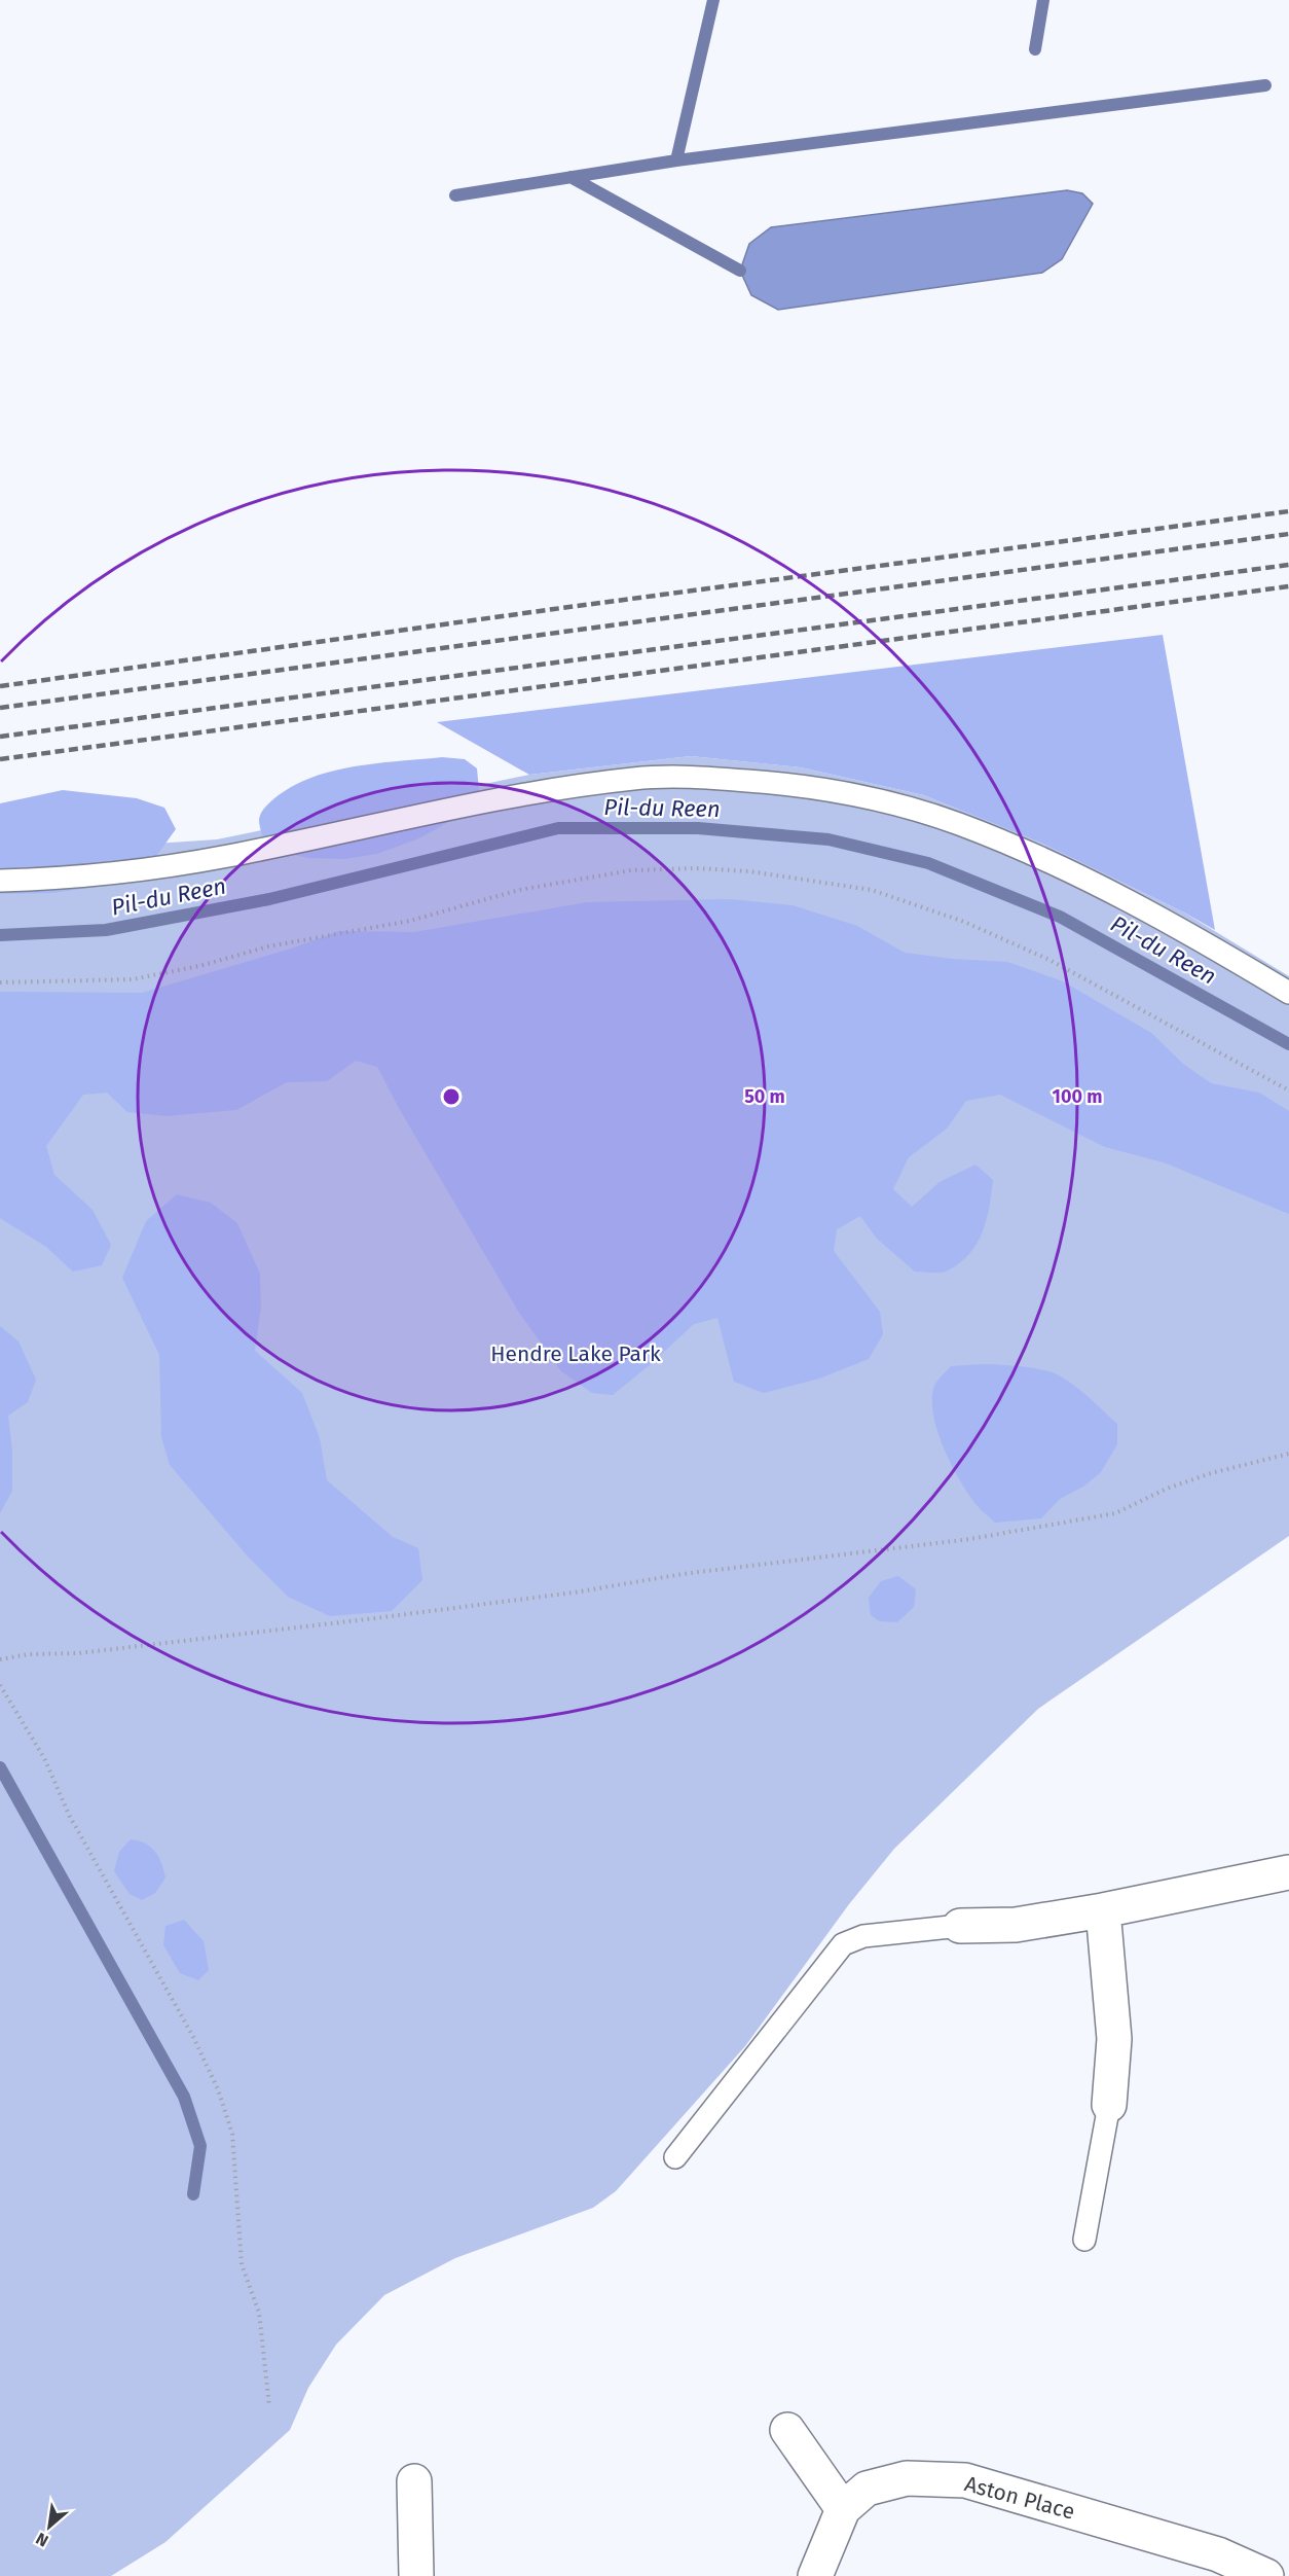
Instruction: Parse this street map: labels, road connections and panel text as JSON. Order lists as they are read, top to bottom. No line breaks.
{"streets":{"street":["Aston Place"]},"water":["Pil-du Reen"],"parks":["Hendre Lake Park"],"north":"bottom left","rings":["50 m","100 m"]}
